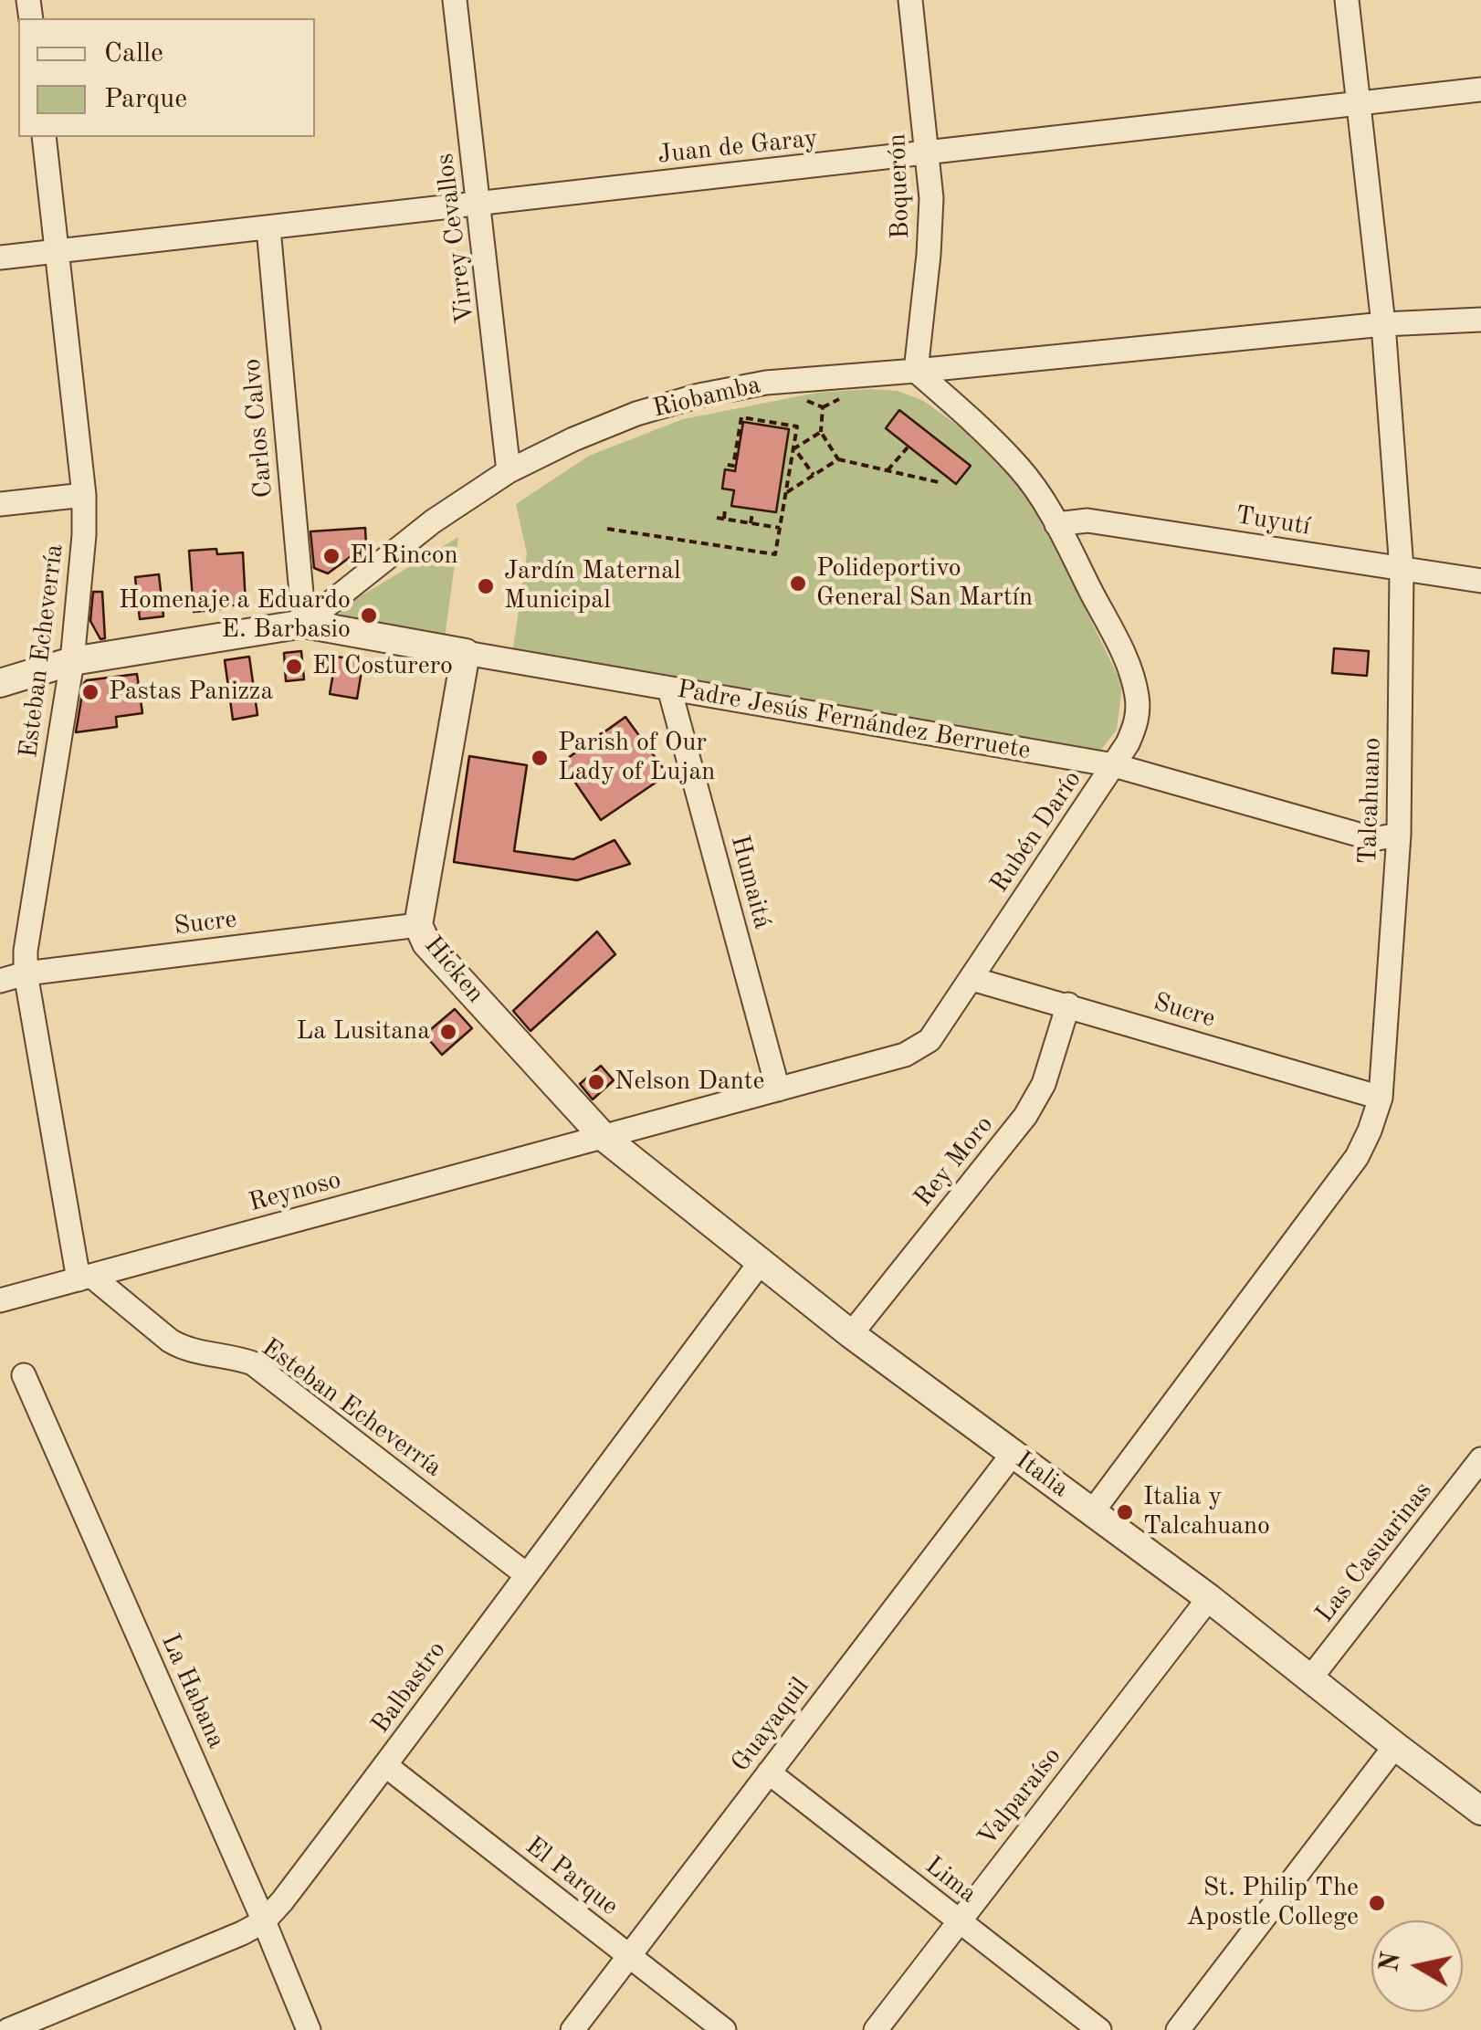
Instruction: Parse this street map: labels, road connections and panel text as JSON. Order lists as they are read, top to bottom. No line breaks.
{"streets":{"street":["Juan de Garay","Boquerón","Virrey Cevallos","Riobamba","Carlos Calvo","Tuyutí","Esteban Echeverría","Padre Jesús Fernández Berruete","Talcahuano","Rubén Darío","Humaitá","Sucre","Hicken","Rey Moro","Reynoso","Italia","Las Casuarinas","Balbastro","La Habana","Guayaquil","Valparaíso","El Parque","Lima"]},"crossings":[["Juan de Garay","Boquerón"],["Juan de Garay","Virrey Cevallos"],["Juan de Garay","Carlos Calvo"],["Juan de Garay","Esteban Echeverría"],["Juan de Garay","Talcahuano"],["Boquerón","Riobamba"],["Boquerón","Rubén Darío"],["Virrey Cevallos","Riobamba"],["Riobamba","Carlos Calvo"],["Riobamba","Esteban Echeverría"],["Riobamba","Padre Jesús Fernández Berruete"],["Riobamba","Talcahuano"],["Riobamba","Rubén Darío"],["Carlos Calvo","Padre Jesús Fernández Berruete"],["Tuyutí","Talcahuano"],["Tuyutí","Rubén Darío"],["Esteban Echeverría","Sucre"],["Esteban Echeverría","Reynoso"],["Esteban Echeverría","Balbastro"],["Padre Jesús Fernández Berruete","Talcahuano"],["Padre Jesús Fernández Berruete","Rubén Darío"],["Padre Jesús Fernández Berruete","Humaitá"],["Padre Jesús Fernández Berruete","Hicken"],["Talcahuano","Sucre"],["Talcahuano","Italia"],["Rubén Darío","Humaitá"],["Rubén Darío","Sucre"],["Rubén Darío","Hicken"],["Rubén Darío","Reynoso"],["Rubén Darío","Italia"],["Sucre","Hicken"],["Sucre","Rey Moro"],["Hicken","Reynoso"],["Hicken","Italia"],["Rey Moro","Italia"],["Reynoso","Italia"],["Italia","Las Casuarinas"],["Italia","Balbastro"],["Italia","Guayaquil"],["Italia","Valparaíso"],["Balbastro","La Habana"],["Balbastro","El Parque"],["Guayaquil","El Parque"],["Guayaquil","Lima"],["Valparaíso","Lima"]],"places":["El Rincon","Polideportivo General San Martín","Jardín Maternal Municipal","Homenaje a Eduardo E. Barbasio","El Costurero","Pastas Panizza","Parish of Our Lady of Lujan","La Lusitana","Nelson Dante","Italia y Talcahuano","St. Philip The Apostle College"],"legend":["Calle","Parque"],"north":"left"}
